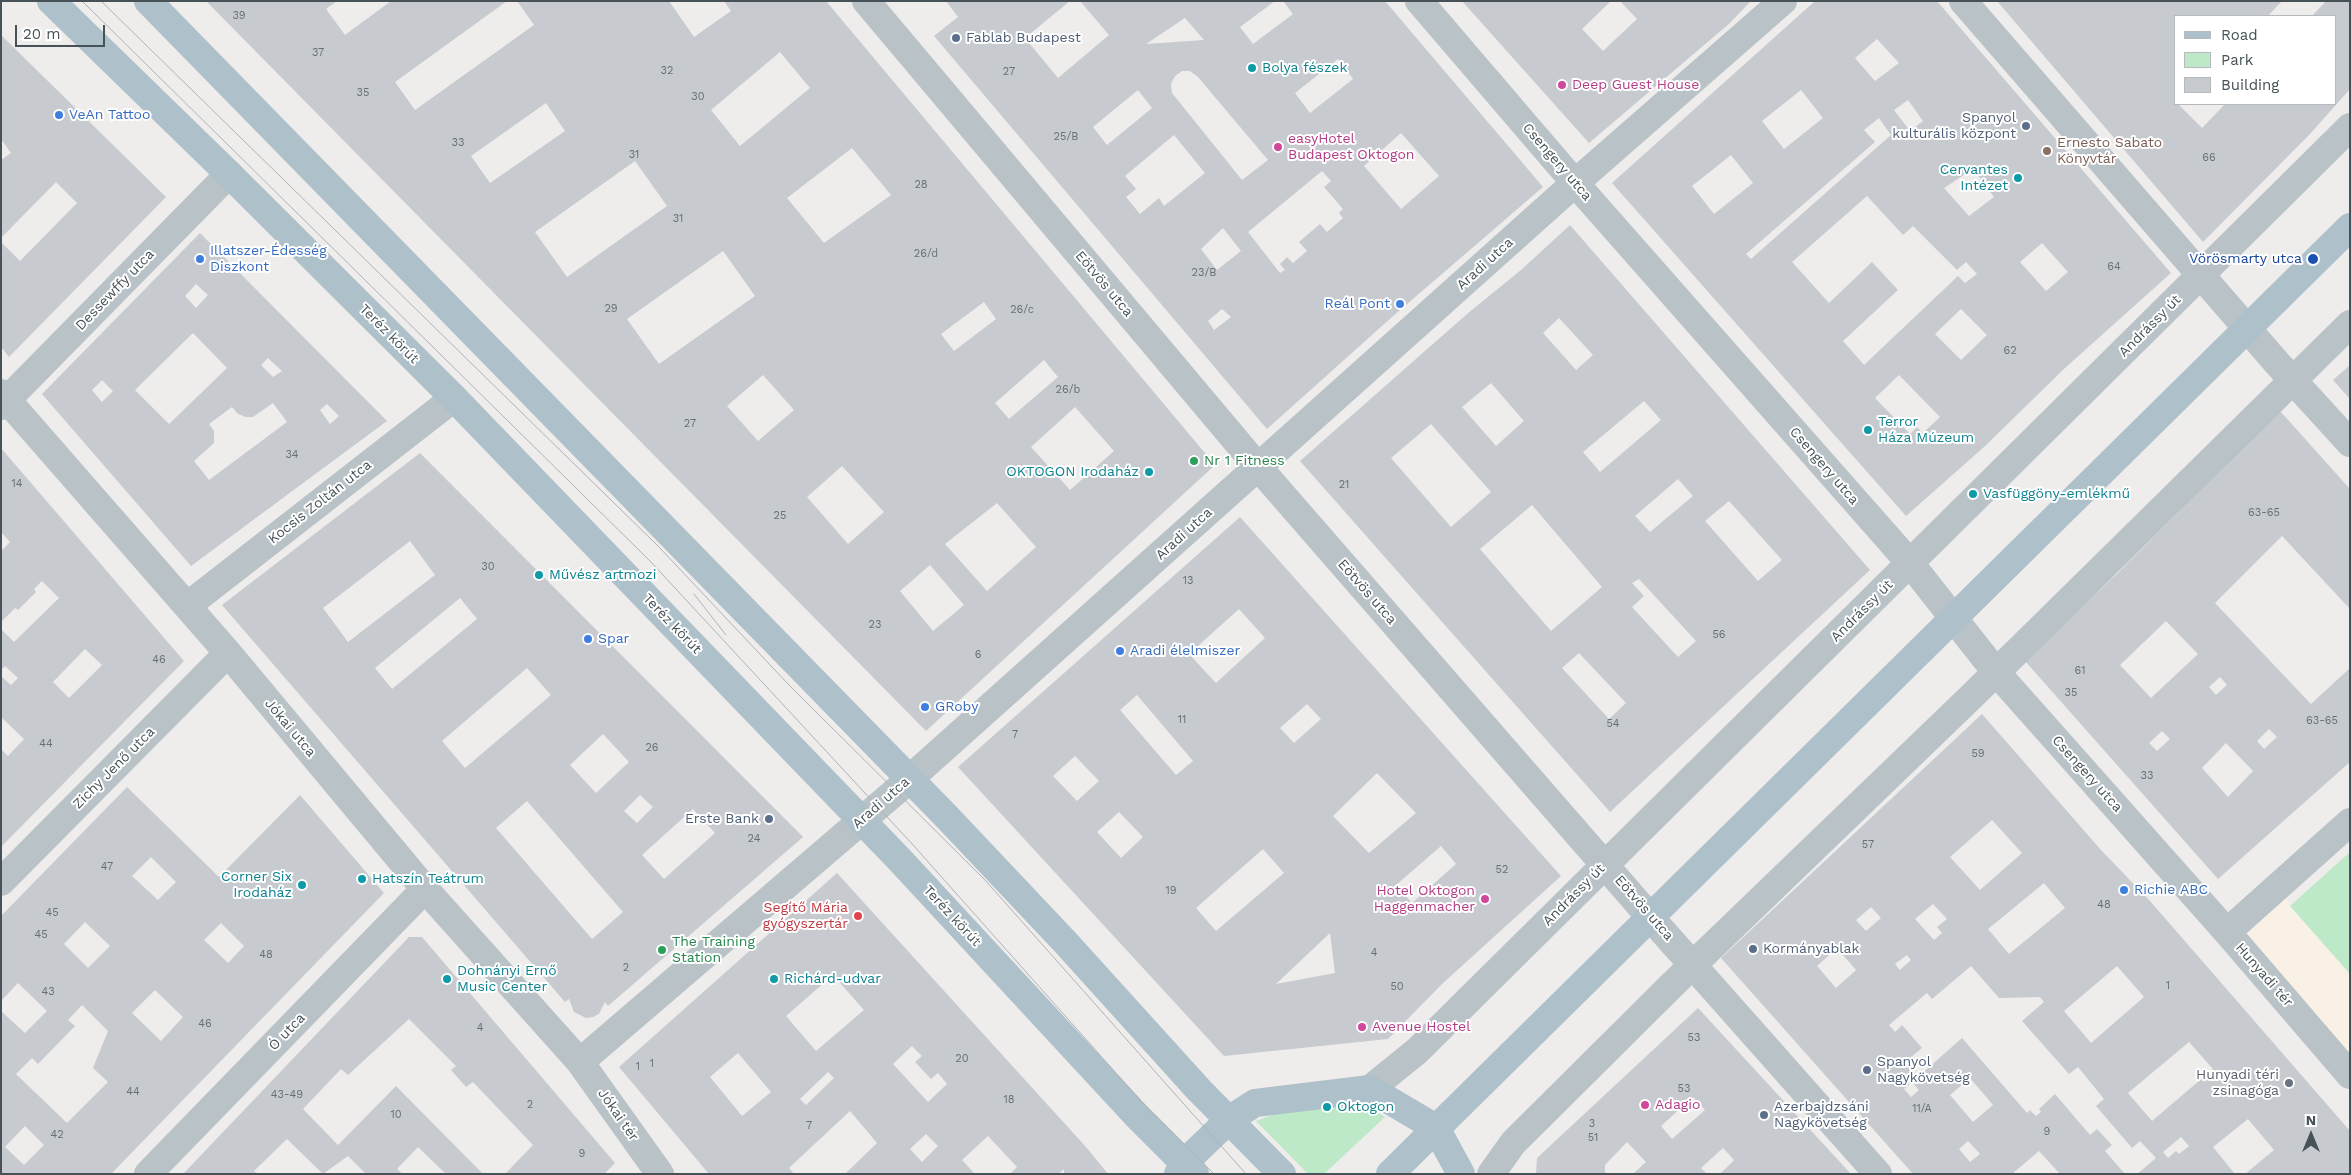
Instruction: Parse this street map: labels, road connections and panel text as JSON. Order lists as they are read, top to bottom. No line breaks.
{"streets":{"main road":["Teréz körút"],"street":["Csengery utca","Aradi utca","Eötvös utca","Dessewffy utca","Andrássy út","Kocsis Zoltán utca","Jókai utca","Zichy Jenő utca","Hunyadi tér","Ó utca","Jókai tér"]},"crossings":[["Csengery utca","Aradi utca"],["Csengery utca","Andrássy út"],["Csengery utca","Hunyadi tér"],["Aradi utca","Eötvös utca"],["Aradi utca","Teréz körút"],["Aradi utca","Jókai utca"],["Aradi utca","Jókai tér"],["Eötvös utca","Andrássy út"],["Dessewffy utca","Teréz körút"],["Dessewffy utca","Jókai utca"],["Teréz körút","Kocsis Zoltán utca"],["Kocsis Zoltán utca","Jókai utca"],["Jókai utca","Zichy Jenő utca"],["Jókai utca","Ó utca"],["Jókai utca","Jókai tér"]],"places":["Fablab Budapest","Bolya fészek","Deep Guest House","VeAn Tattoo","Spanyol kulturális központ","easyHotel Budapest Oktogon","Ernesto Sabato Könyvtár","Cervantes Intézet","Illatszer-Édesség Diszkont","Vörösmarty utca","Reál Pont","Terror Háza Múzeum","Nr 1 Fitness","OKTOGON Irodaház","Vasfüggöny-emlékmű","Művész artmozi","Spar","Aradi élelmiszer","GRoby","Erste Bank","Hatszín Teátrum","Corner Six Irodaház","Richie ABC","Hotel Oktogon Haggenmacher","Segítő Mária gyógyszertár","Kormányablak","The Training Station","Dohnányi Ernő Music Center","Richárd-udvar","Avenue Hostel","Spanyol Nagykövetség","Hunyadi téri zsinagóga","Adagio","Oktogon","Azerbajdzsáni Nagykövetség"],"house_numbers":["39","37","32","27","35","30","25/B","33","31","66","28","31","26/d","64","23/B","29","26/c","62","26/b","27","34","14","21","63-65","25","30","13","23","56","6","46","61","35","11","63-65","54","7","44","26","59","33","24","57","47","52","19","48","45","45","4","48","2","1","50","43","46","4","53","20","1","1","53","44","43-49","18","2","11/A","10","3","7","9","42","51","9"],"legend":["Road","Park","Building"],"scale_bar":"20 m","north":"top"}
